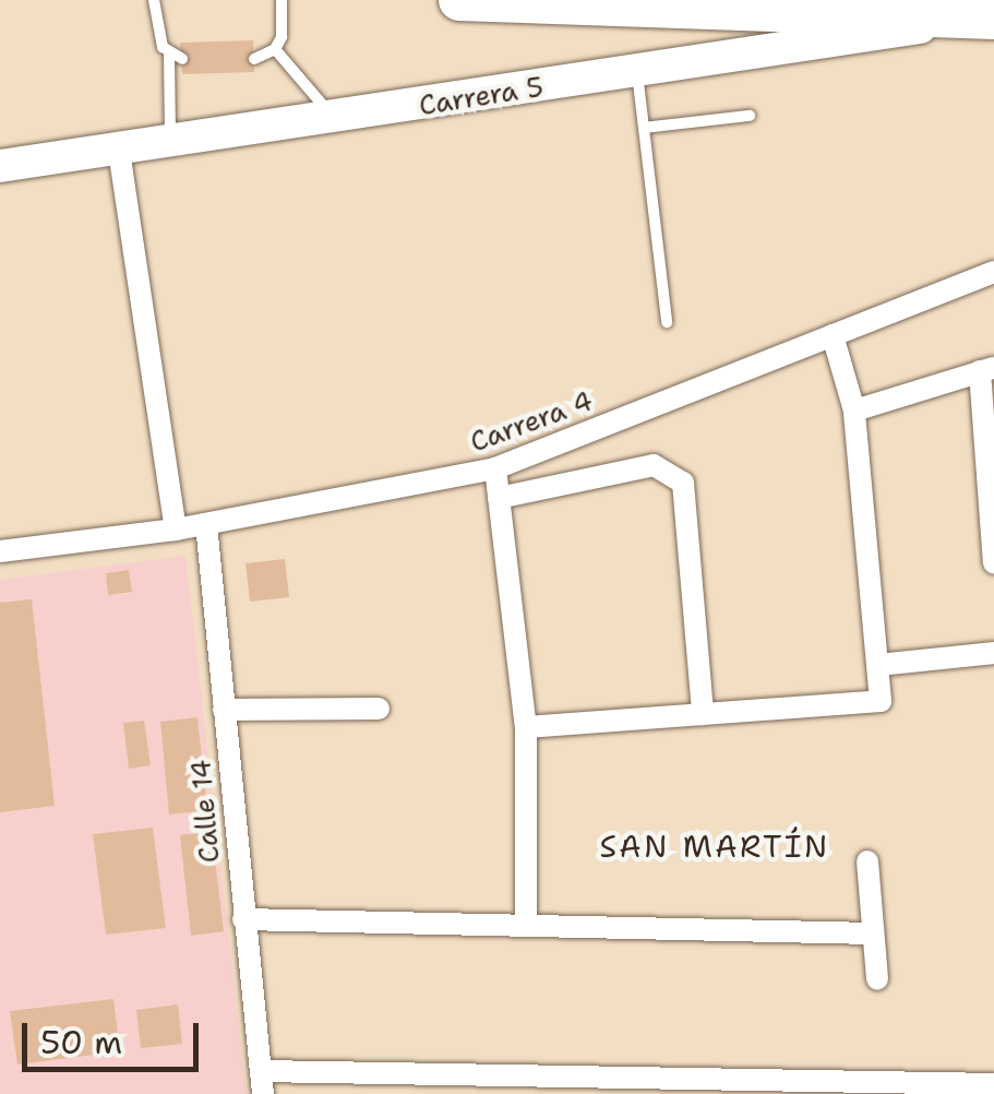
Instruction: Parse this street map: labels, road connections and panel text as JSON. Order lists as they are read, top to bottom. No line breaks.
{"streets":{"street":["Carrera 5","Carrera 4","Calle 14"]},"crossings":[["Carrera 4","Calle 14"]],"districts":["SAN MARTÍN"],"scale_bar":"50 m"}
